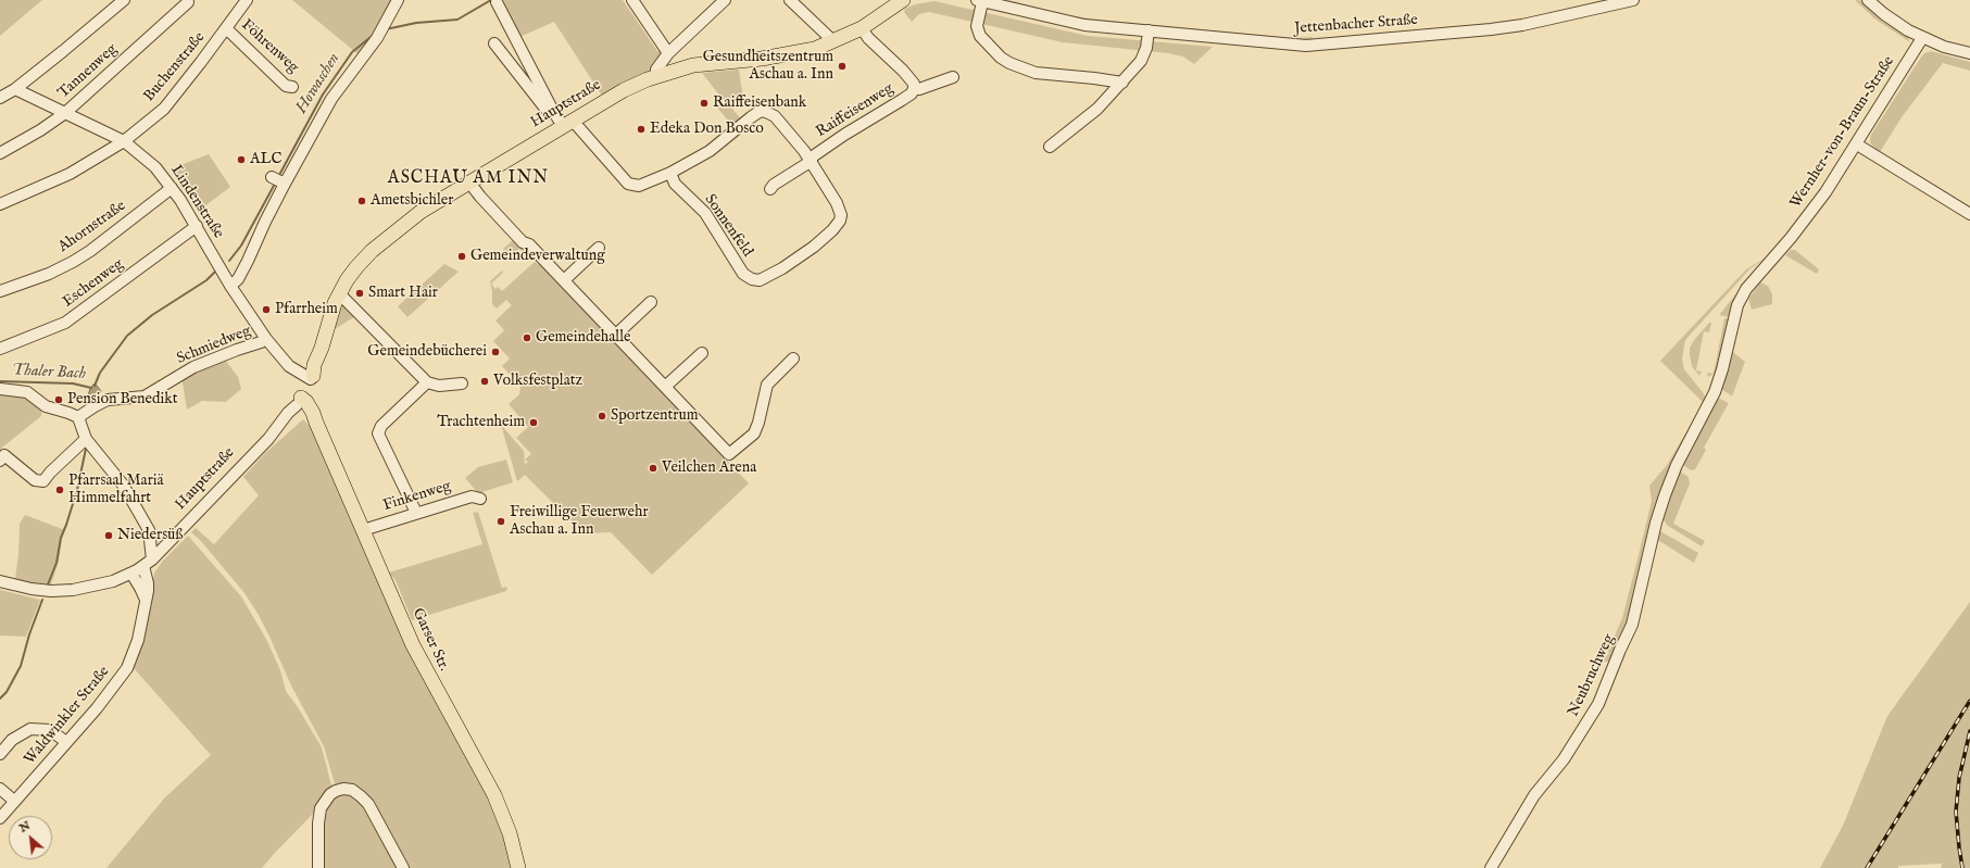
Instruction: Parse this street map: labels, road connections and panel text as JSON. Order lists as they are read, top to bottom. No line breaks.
{"streets":{"main road":["Hauptstraße","Garser Str."],"street":["Jettenbacher Straße","Föhrenweg","Buchenstraße","Tannenweg","Raiffeisenweg","Wernher-von-Braun-Straße","Lindenstraße","Sonnenfeld","Ahornstraße","Eschenweg","Schmiedweg","Finkenweg","Neubruchweg","Waldwinkler Straße"]},"crossings":[["Föhrenweg","Buchenstraße"],["Buchenstraße","Lindenstraße"],["Tannenweg","Lindenstraße"],["Hauptstraße","Raiffeisenweg"],["Hauptstraße","Lindenstraße"],["Hauptstraße","Sonnenfeld"],["Hauptstraße","Garser Str."],["Hauptstraße","Waldwinkler Straße"],["Raiffeisenweg","Sonnenfeld"],["Wernher-von-Braun-Straße","Neubruchweg"],["Lindenstraße","Ahornstraße"],["Lindenstraße","Eschenweg"],["Lindenstraße","Schmiedweg"],["Finkenweg","Garser Str."]],"districts":["ASCHAU AM INN"],"water":["Howaschen","Thaler Bach"],"places":["Gesundheitszentrum Aschau a. Inn","Raiffeisenbank","Edeka Don Bosco","ALC","Ametsbichler","Gemeindeverwaltung","Smart Hair","Pfarrheim","Gemeindehalle","Gemeindebücherei","Volksfestplatz","Pension Benedikt","Sportzentrum","Trachtenheim","Veilchen Arena","Pfarrsaal Mariä Himmelfahrt","Freiwillige Feuerwehr Aschau a. Inn","Niedersüß"],"north":"top left"}
